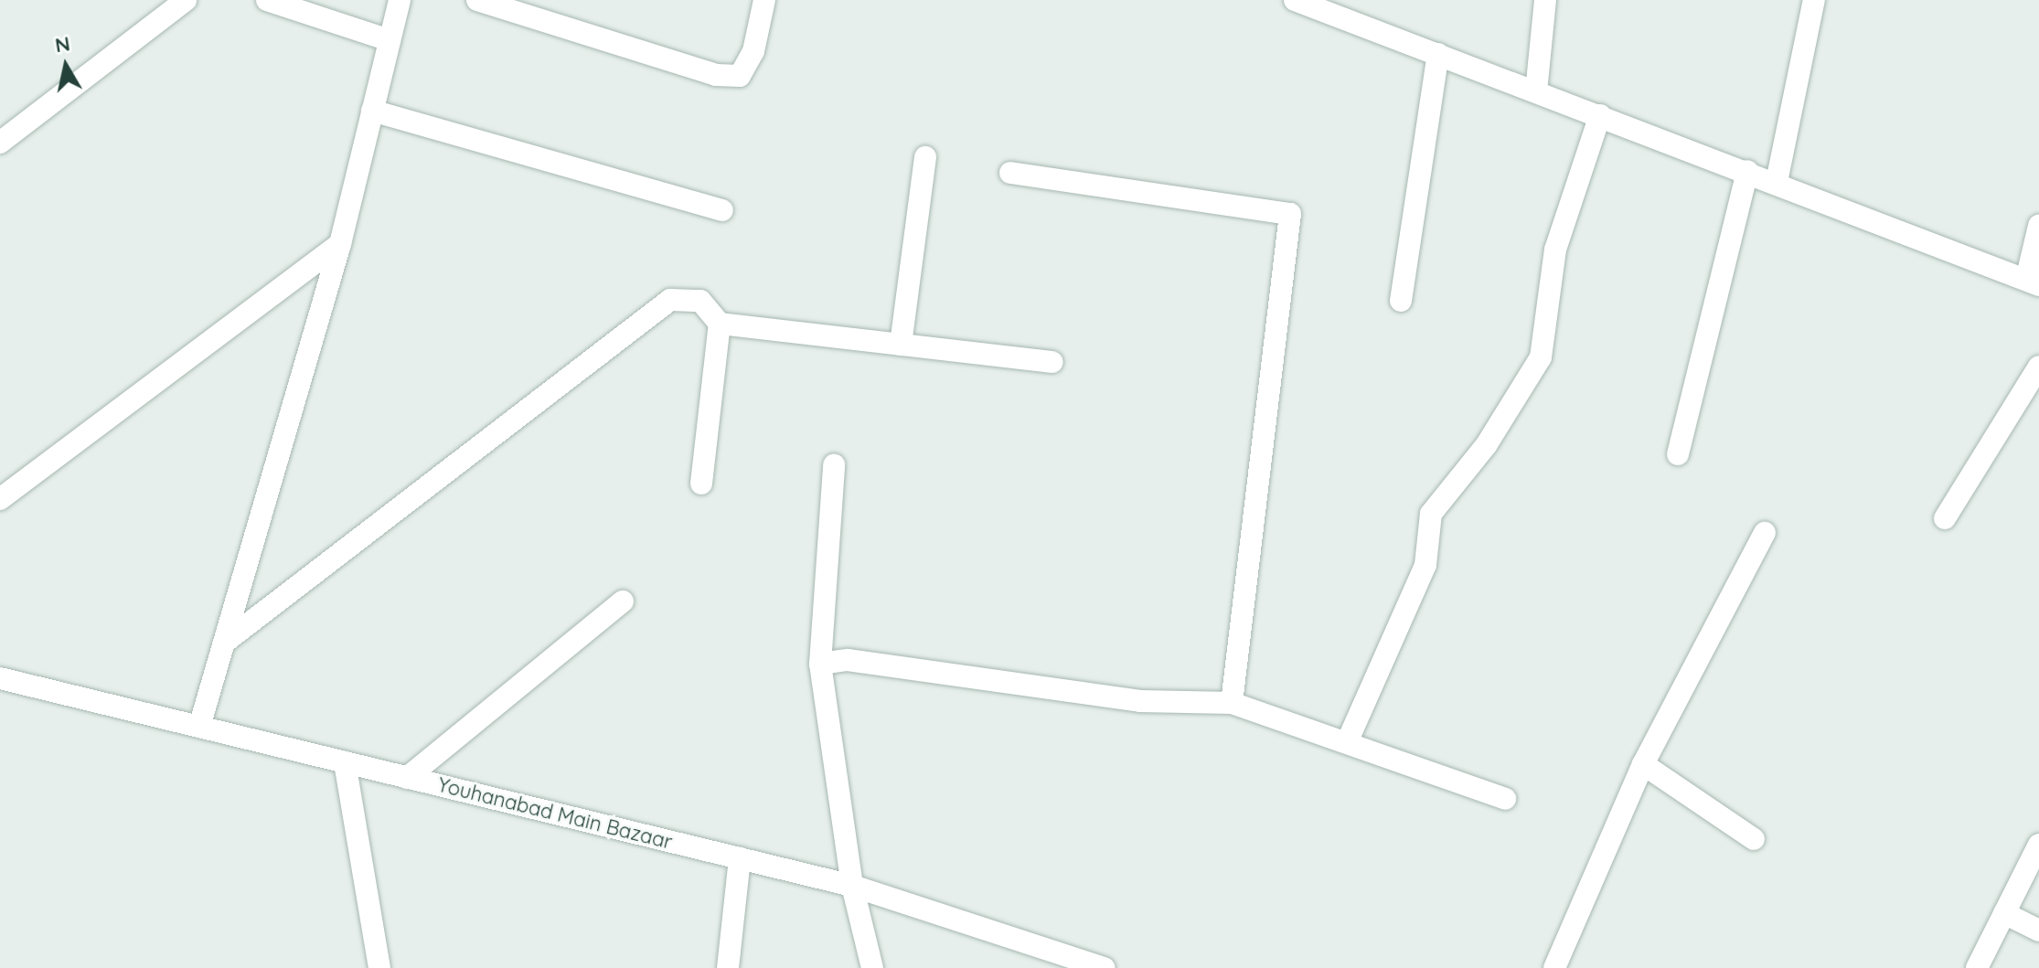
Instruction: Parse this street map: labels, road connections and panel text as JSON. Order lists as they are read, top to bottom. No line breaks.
{"streets":{"street":["Youhanabad Main Bazaar"]},"north":"top"}
